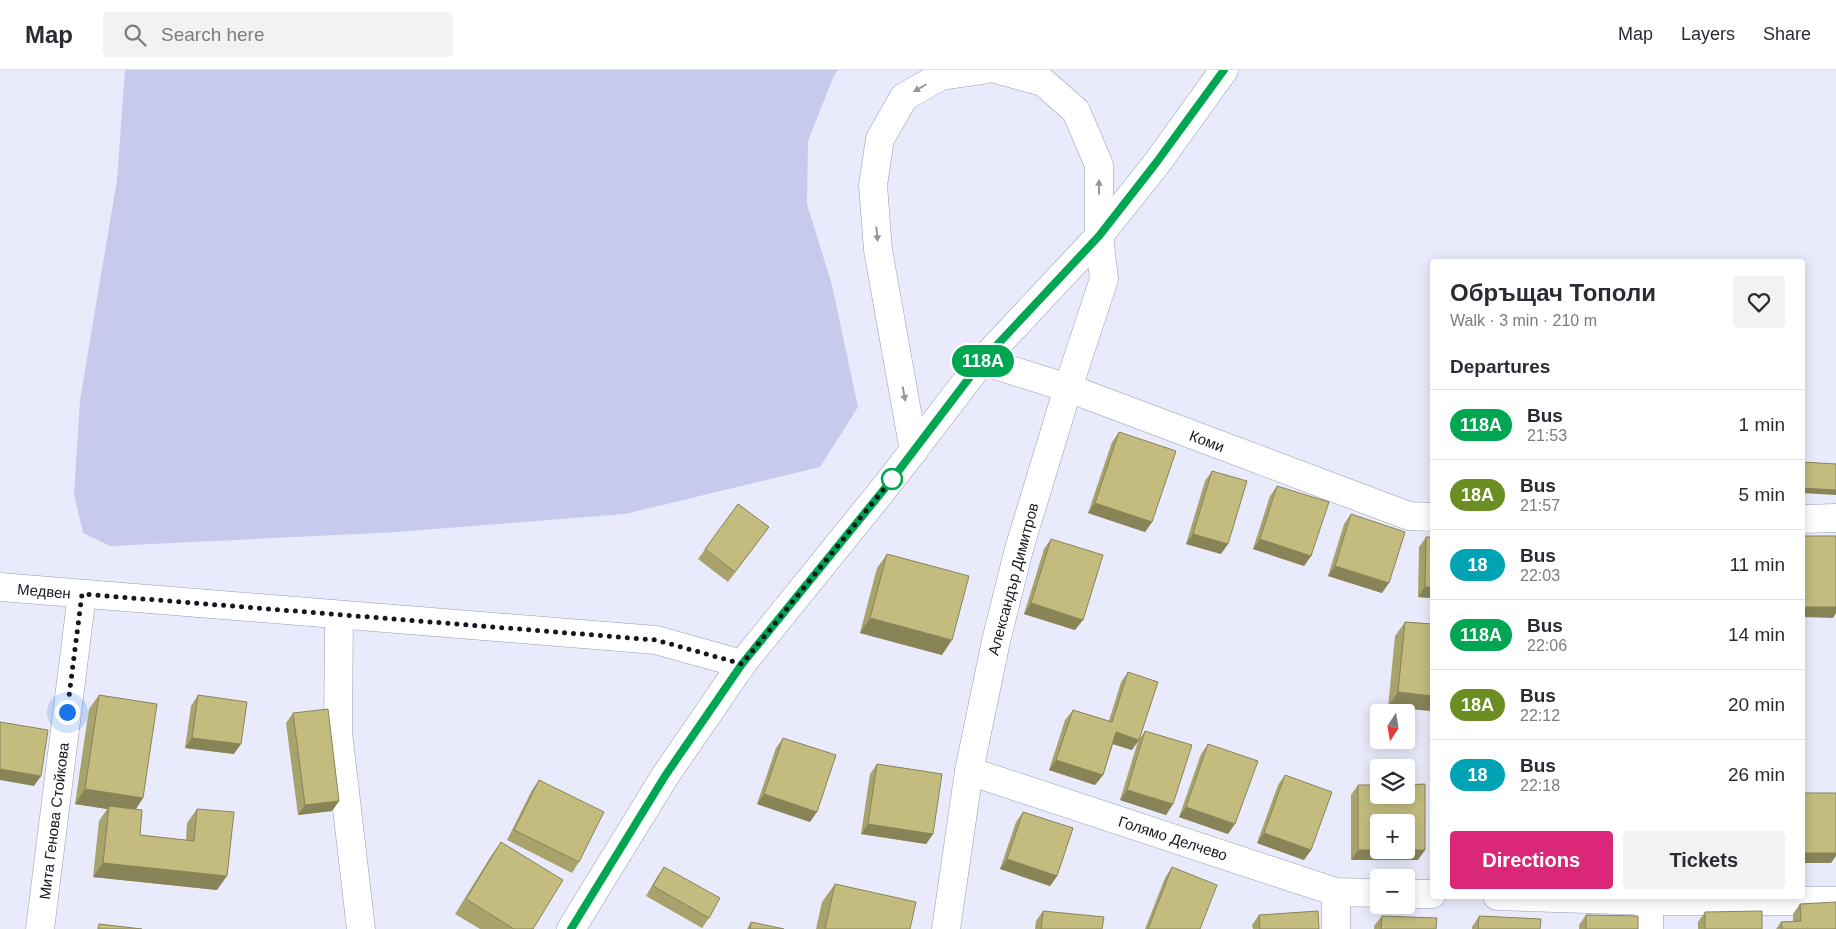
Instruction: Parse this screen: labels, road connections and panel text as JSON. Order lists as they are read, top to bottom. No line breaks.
{"streets":{"street":["Коми","Александър Димитров","Медвен","Мита Генова Стойкова","Голямо Делчево"]},"crossings":[["Коми","Александър Димитров"],["Александър Димитров","Голямо Делчево"],["Медвен","Мита Генова Стойкова"]],"lines":["bus line 118А"],"north":"bottom","page":{"header":"Map","search":"Search here","nav":["Map","Layers","Share"],"on_map":"118А","heading":[["Обръщач Тополи","Walk · 3 min · 210 m"],"Departures"],"list":[{"mark":"118А","name":"Bus","note":"21:53","value":"1 min"},{"mark":"18А","name":"Bus","note":"21:57","value":"5 min"},{"mark":"18","name":"Bus","note":"22:03","value":"11 min"},{"mark":"118А","name":"Bus","note":"22:06","value":"14 min"},{"mark":"18А","name":"Bus","note":"22:12","value":"20 min"},{"mark":"18","name":"Bus","note":"22:18","value":"26 min"}],"map_buttons":["+","−"],"buttons":["Directions","Tickets"]}}
